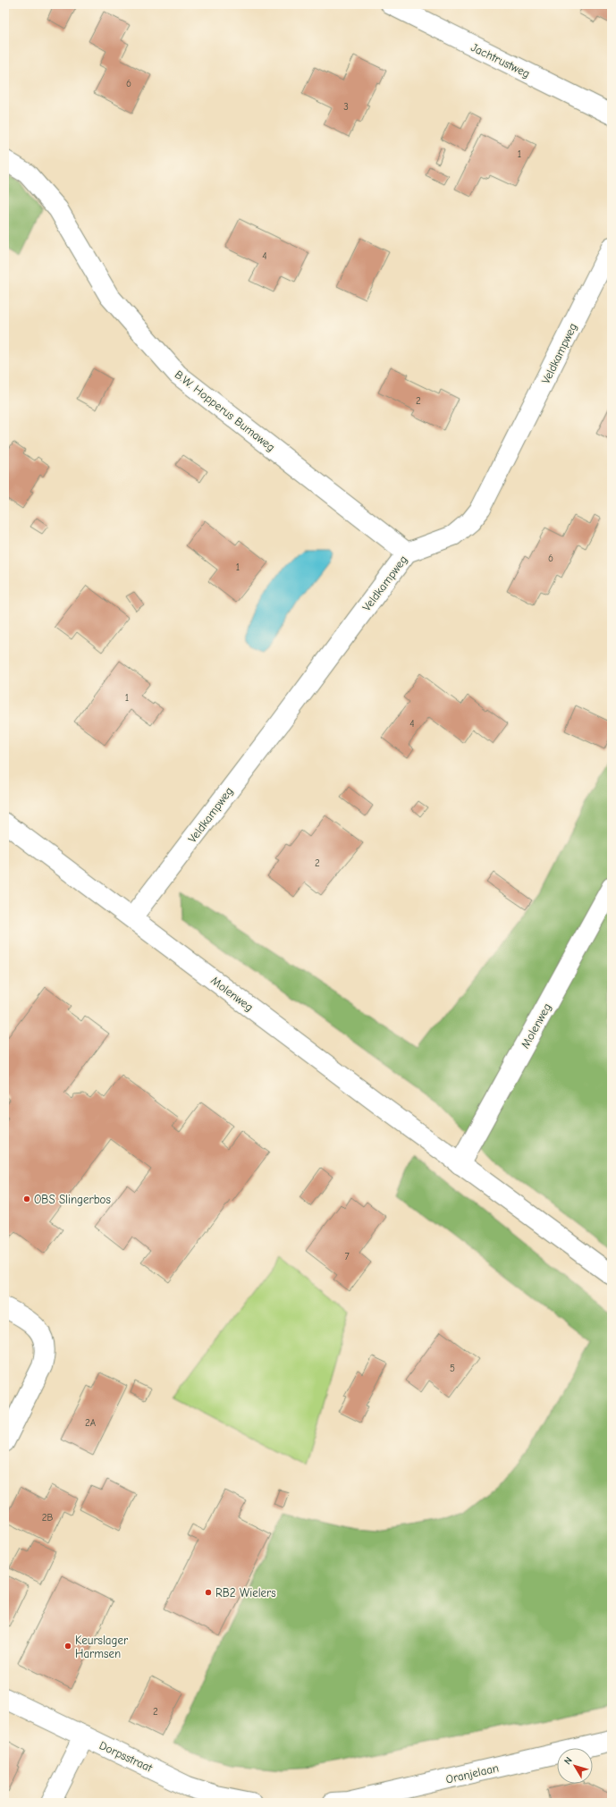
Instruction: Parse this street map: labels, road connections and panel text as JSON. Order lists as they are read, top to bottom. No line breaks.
{"streets":{"street":["Jachtrustweg","Veldkampweg","B.W. Hopperus Bumaweg","Molenweg","Dorpsstraat","Oranjelaan"]},"crossings":[["Veldkampweg","B.W. Hopperus Bumaweg"],["Veldkampweg","Molenweg"]],"places":["OBS Slingerbos","RB2 Wielers","Keurslager Harmsen"],"house_numbers":["6","3","1","4","2","6","1","1","4","2","7","5","2A","2B","2"],"north":"top left"}
